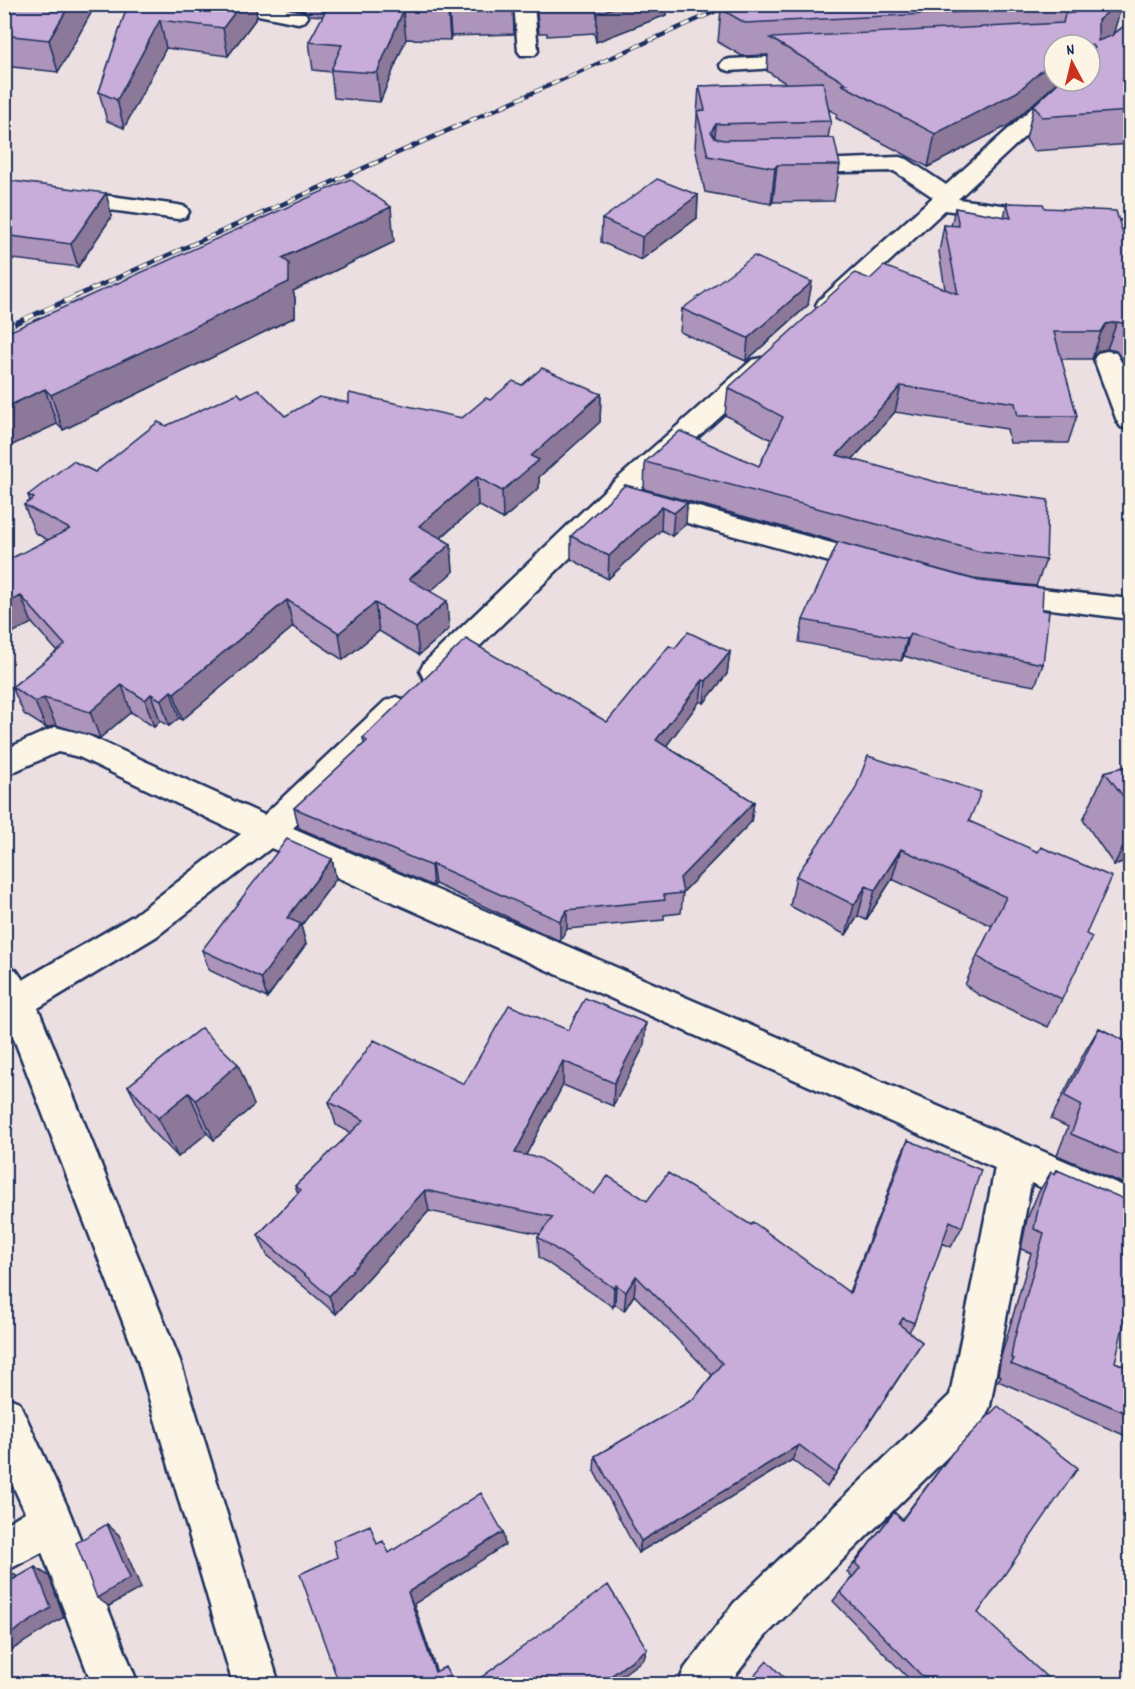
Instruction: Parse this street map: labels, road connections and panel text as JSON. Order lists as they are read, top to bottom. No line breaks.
{"north":"top"}
